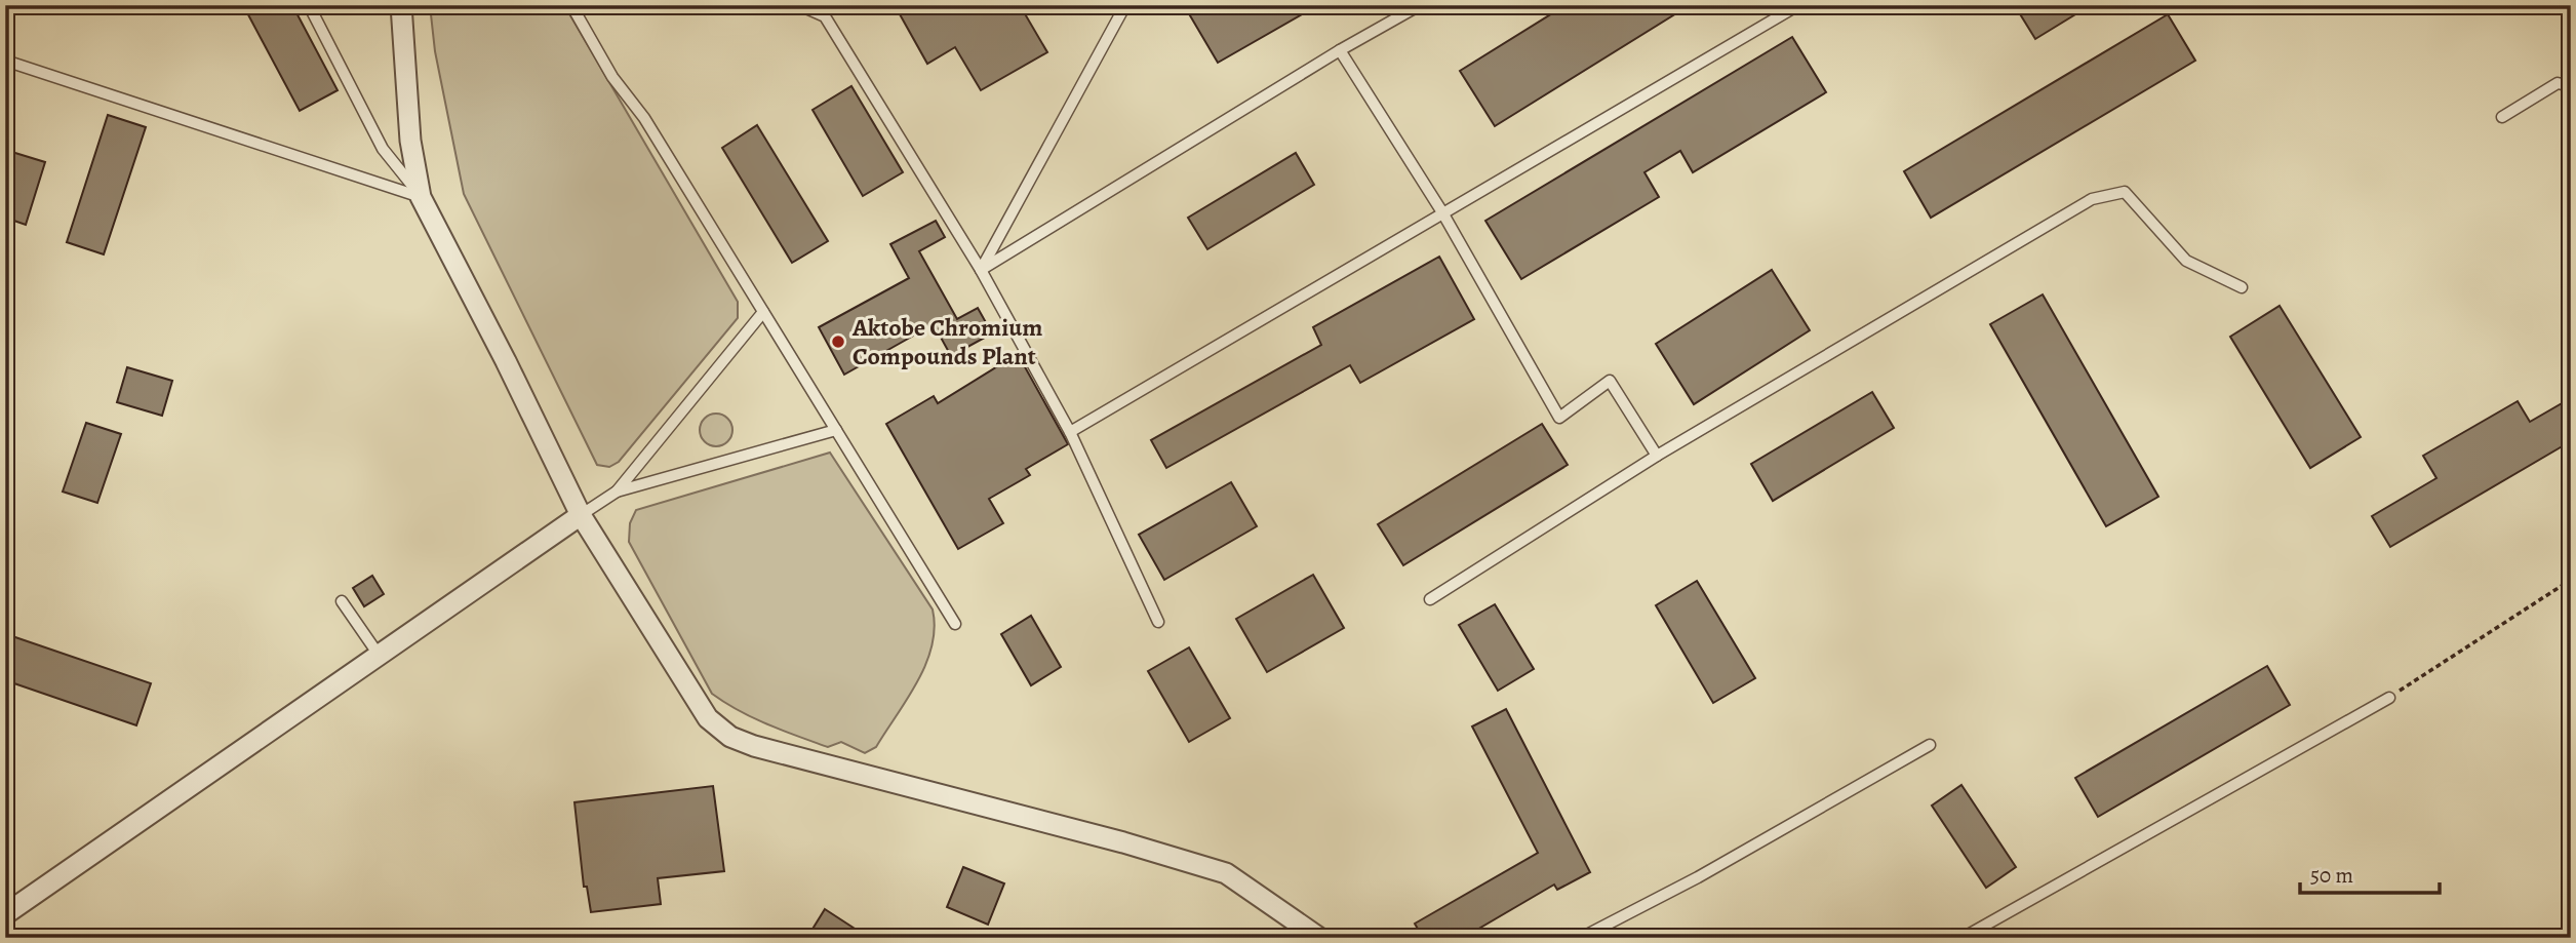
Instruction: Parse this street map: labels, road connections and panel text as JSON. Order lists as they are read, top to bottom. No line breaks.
{"places":["Aktobe Chromium Compounds Plant"],"scale_bar":"50 m"}
